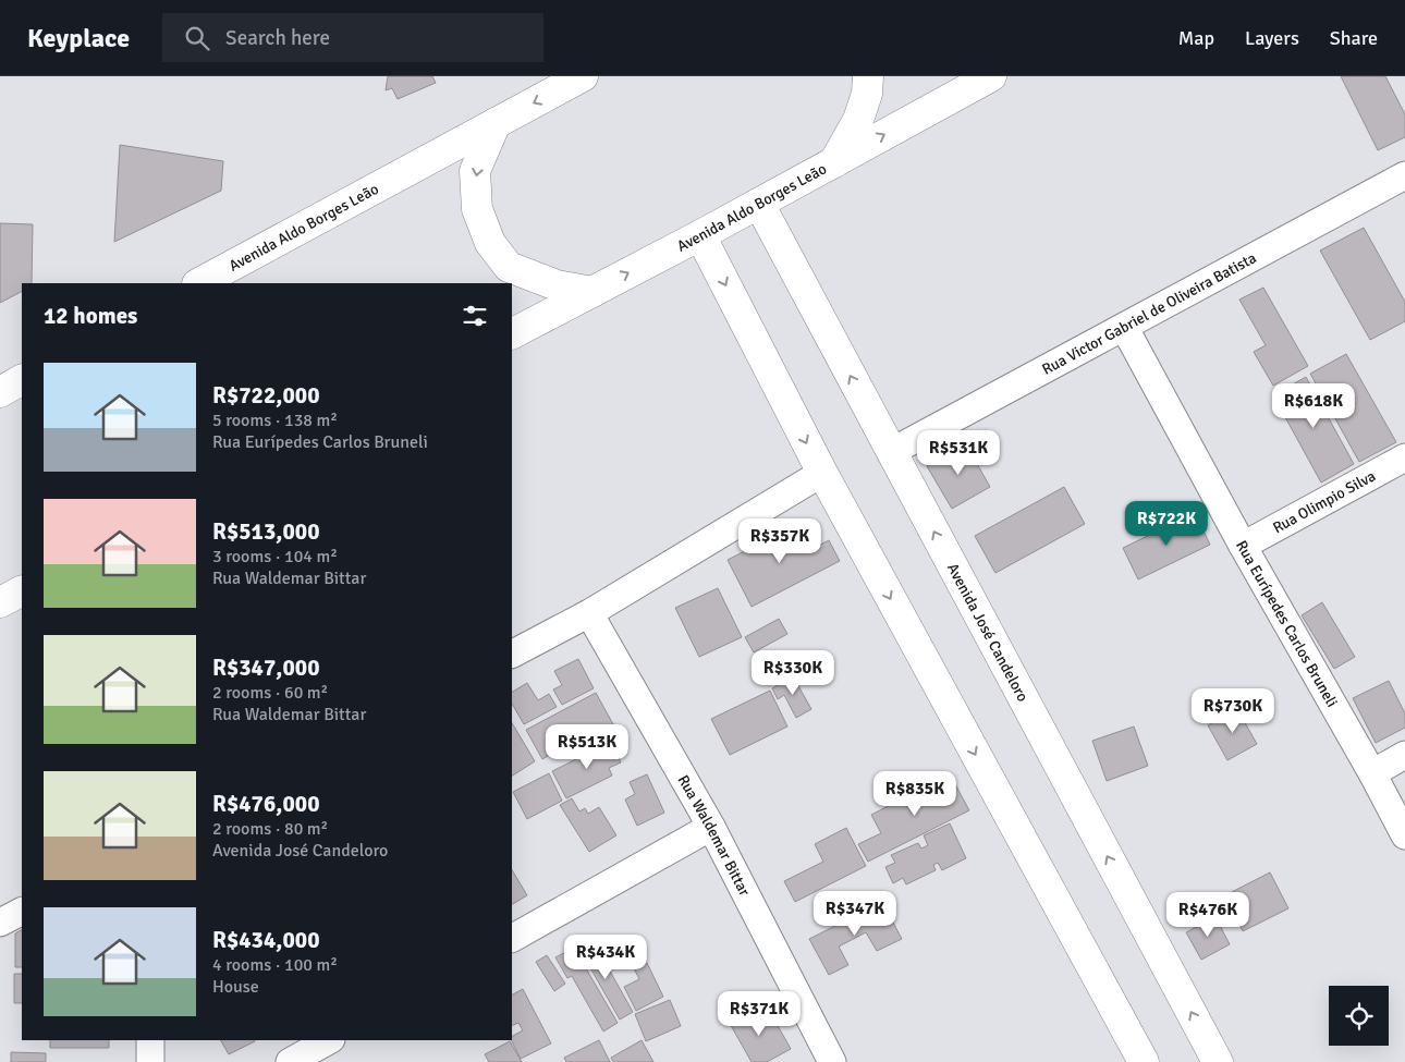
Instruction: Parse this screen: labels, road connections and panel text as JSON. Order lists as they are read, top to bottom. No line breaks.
{"streets":{"street":["Avenida Aldo Borges Leão","Rua Victor Gabriel de Oliveira Batista","Rua Olimpio Silva","Rua Eurípedes Carlos Bruneli","Avenida José Candeloro","Rua Waldemar Bittar"]},"crossings":[["Avenida Aldo Borges Leão","Avenida José Candeloro"],["Rua Victor Gabriel de Oliveira Batista","Rua Eurípedes Carlos Bruneli"],["Rua Victor Gabriel de Oliveira Batista","Avenida José Candeloro"],["Rua Olimpio Silva","Rua Eurípedes Carlos Bruneli"]],"page":{"header":"Keyplace","search":"Search here","nav":["Map","Layers","Share"],"heading":"12 homes","list":[{"name":"R$722,000","note":"5 rooms · 138 m² · Rua Eurípedes Carlos Bruneli"},{"name":"R$513,000","note":"3 rooms · 104 m² · Rua Waldemar Bittar"},{"name":"R$347,000","note":"2 rooms · 60 m² · Rua Waldemar Bittar"},{"name":"R$476,000","note":"2 rooms · 80 m² · Avenida José Candeloro"},{"name":"R$434,000","note":"4 rooms · 100 m² · House"}],"price":["R$618K","R$531K","R$722K","R$357K","R$330K","R$730K","R$513K","R$835K","R$347K","R$476K","R$434K","R$371K"]}}
